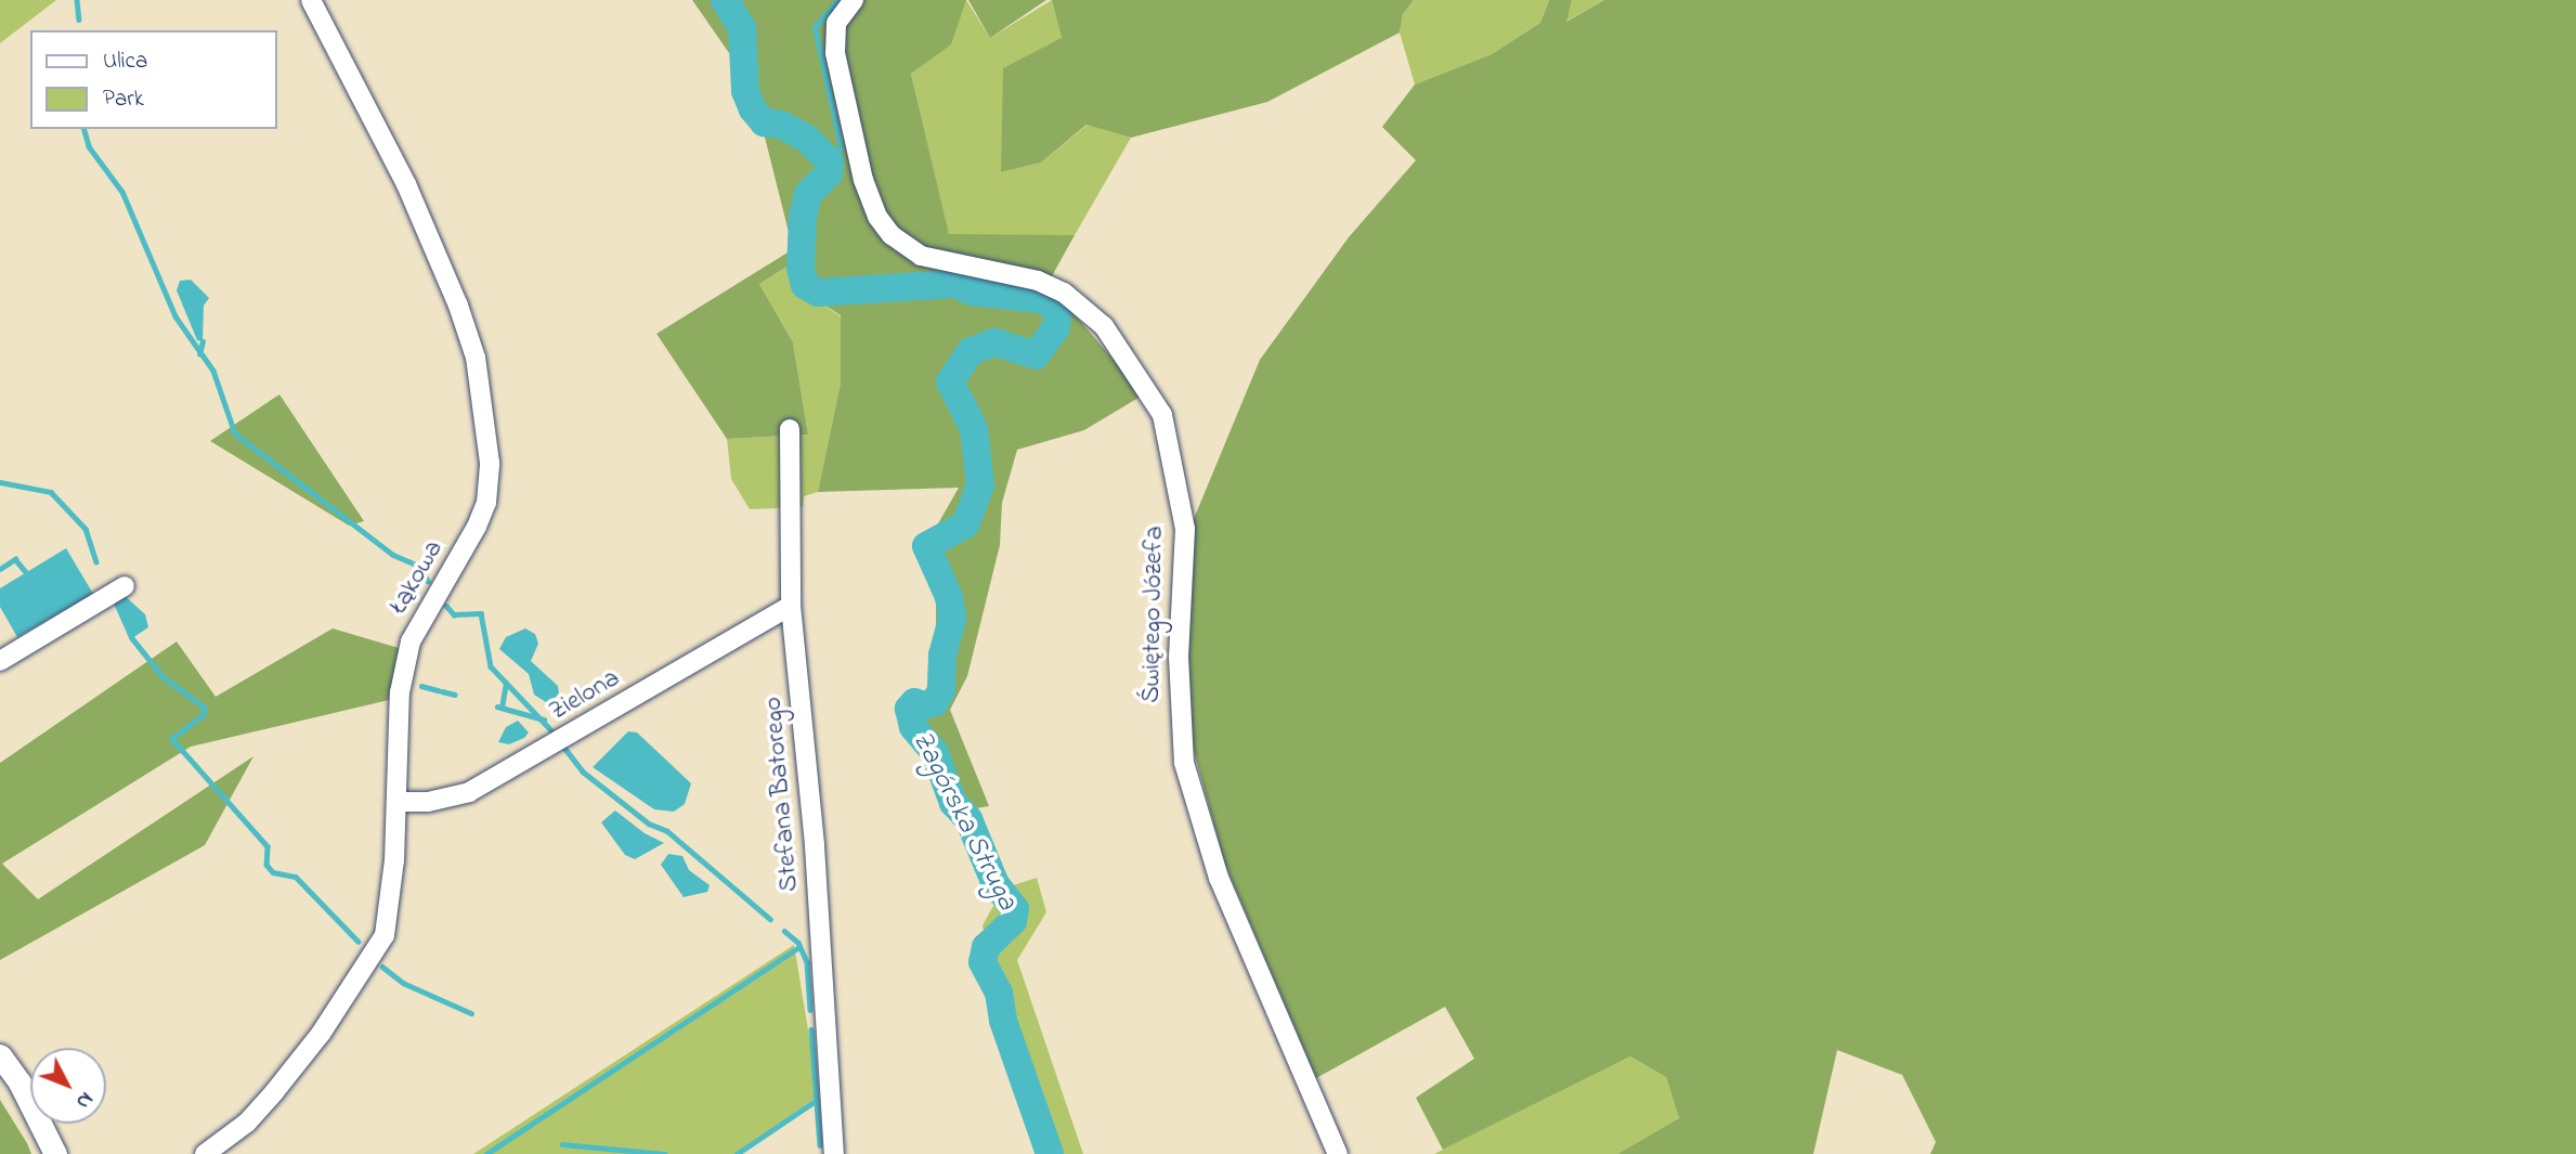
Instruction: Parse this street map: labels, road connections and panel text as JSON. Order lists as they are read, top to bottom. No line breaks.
{"streets":{"street":["Łąkowa","Świętego Józefa","Zielona","Stefana Batorego"]},"crossings":[["Łąkowa","Zielona"],["Zielona","Stefana Batorego"]],"water":["Zagórska Struga"],"legend":["Ulica","Park"],"north":"bottom right"}
